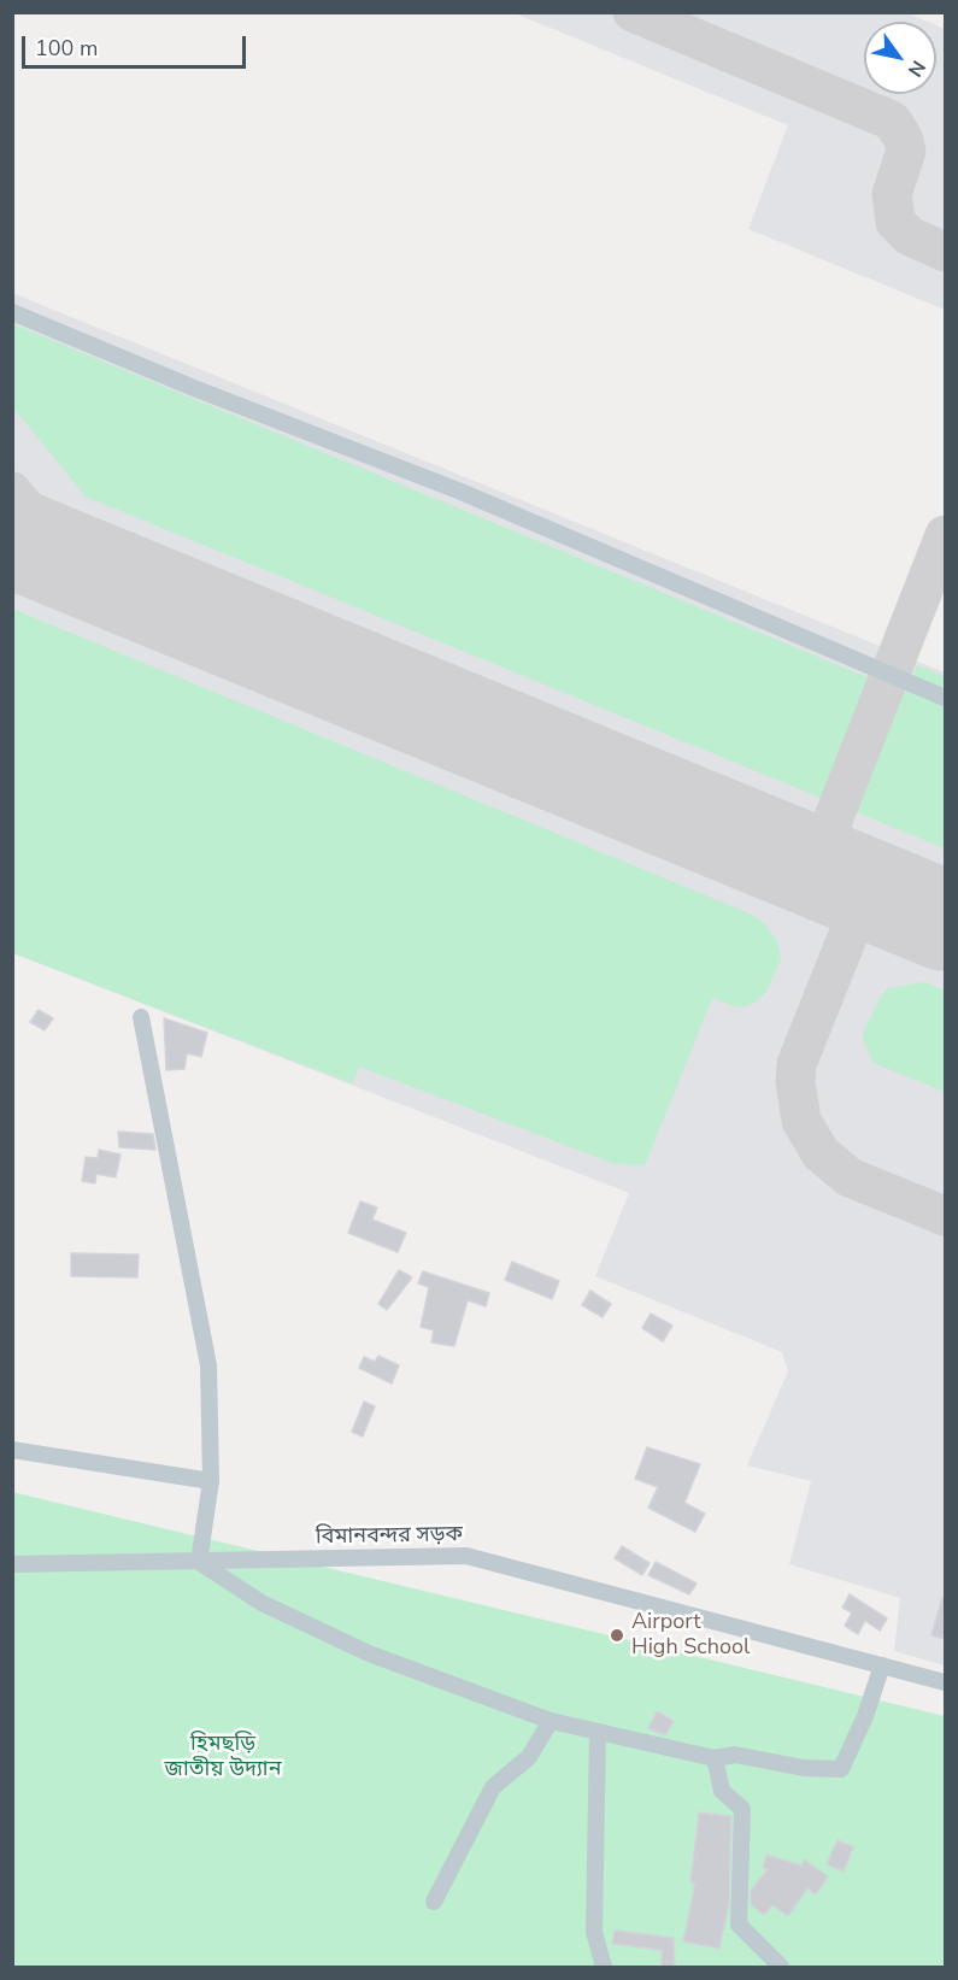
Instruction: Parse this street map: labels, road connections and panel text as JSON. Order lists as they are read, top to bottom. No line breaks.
{"streets":{"street":["বিমানবন্দর সড়ক"]},"parks":["হিমছড়ি জাতীয় উদ্যান"],"places":["Airport High School"],"scale_bar":"100 m","north":"bottom right"}
